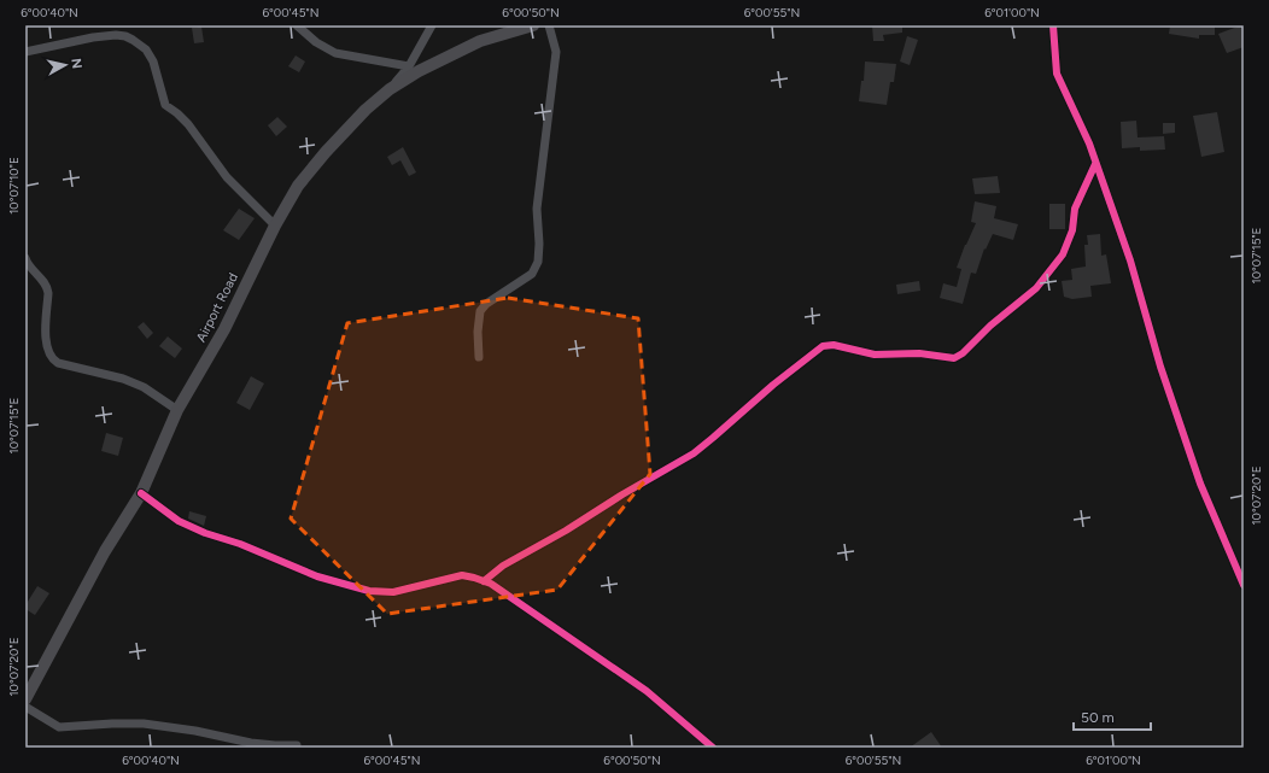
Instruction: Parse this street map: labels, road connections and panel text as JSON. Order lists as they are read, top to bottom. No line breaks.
{"streets":{"main road":["Airport Road"]},"scale_bar":"50 m","north":"right","coordinates":["6°00'40\"N","6°00'45\"N","6°00'50\"N","6°00'55\"N","6°01'00\"N","10°07'10\"E","10°07'15\"E","10°07'20\"E"]}
